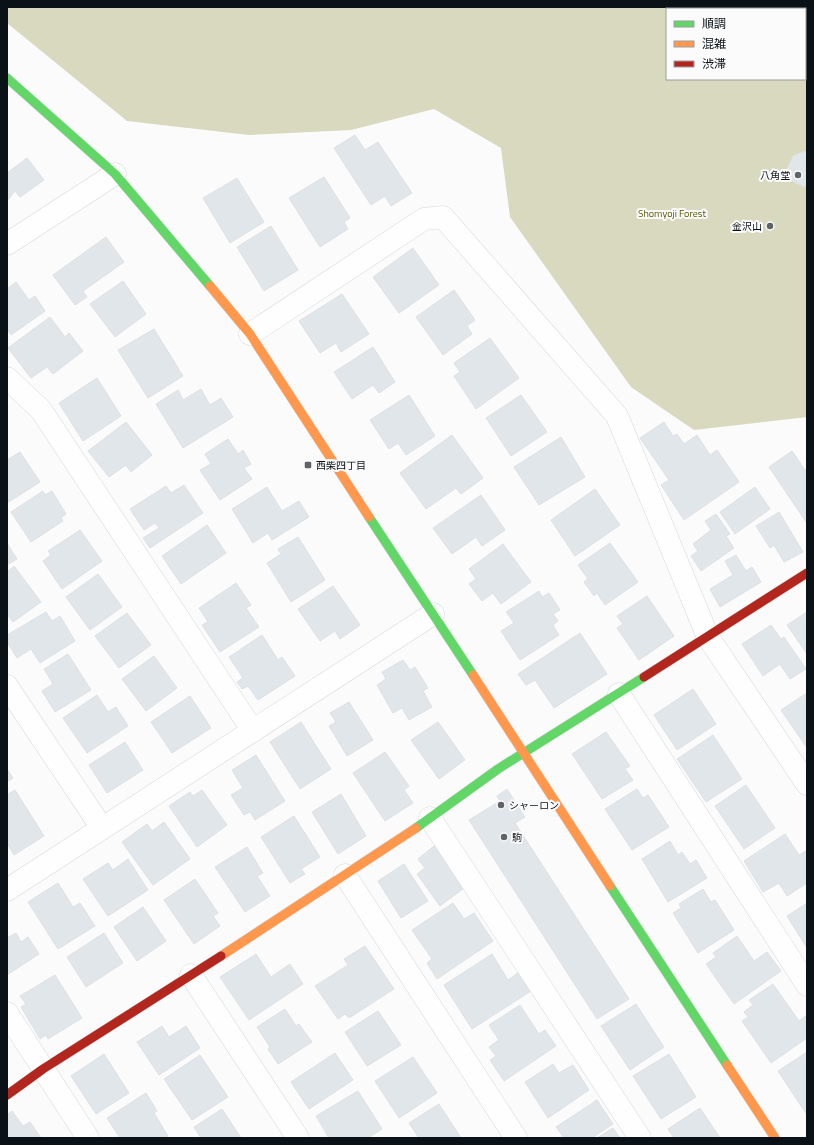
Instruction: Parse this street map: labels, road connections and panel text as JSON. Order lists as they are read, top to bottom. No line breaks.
{"parks":["Shomyoji Forest"],"places":{"other":["八角堂","金沢山","シャーロン","駒"],"transit":["西柴四丁目"]},"legend":["順調","混雑","渋滞"]}
